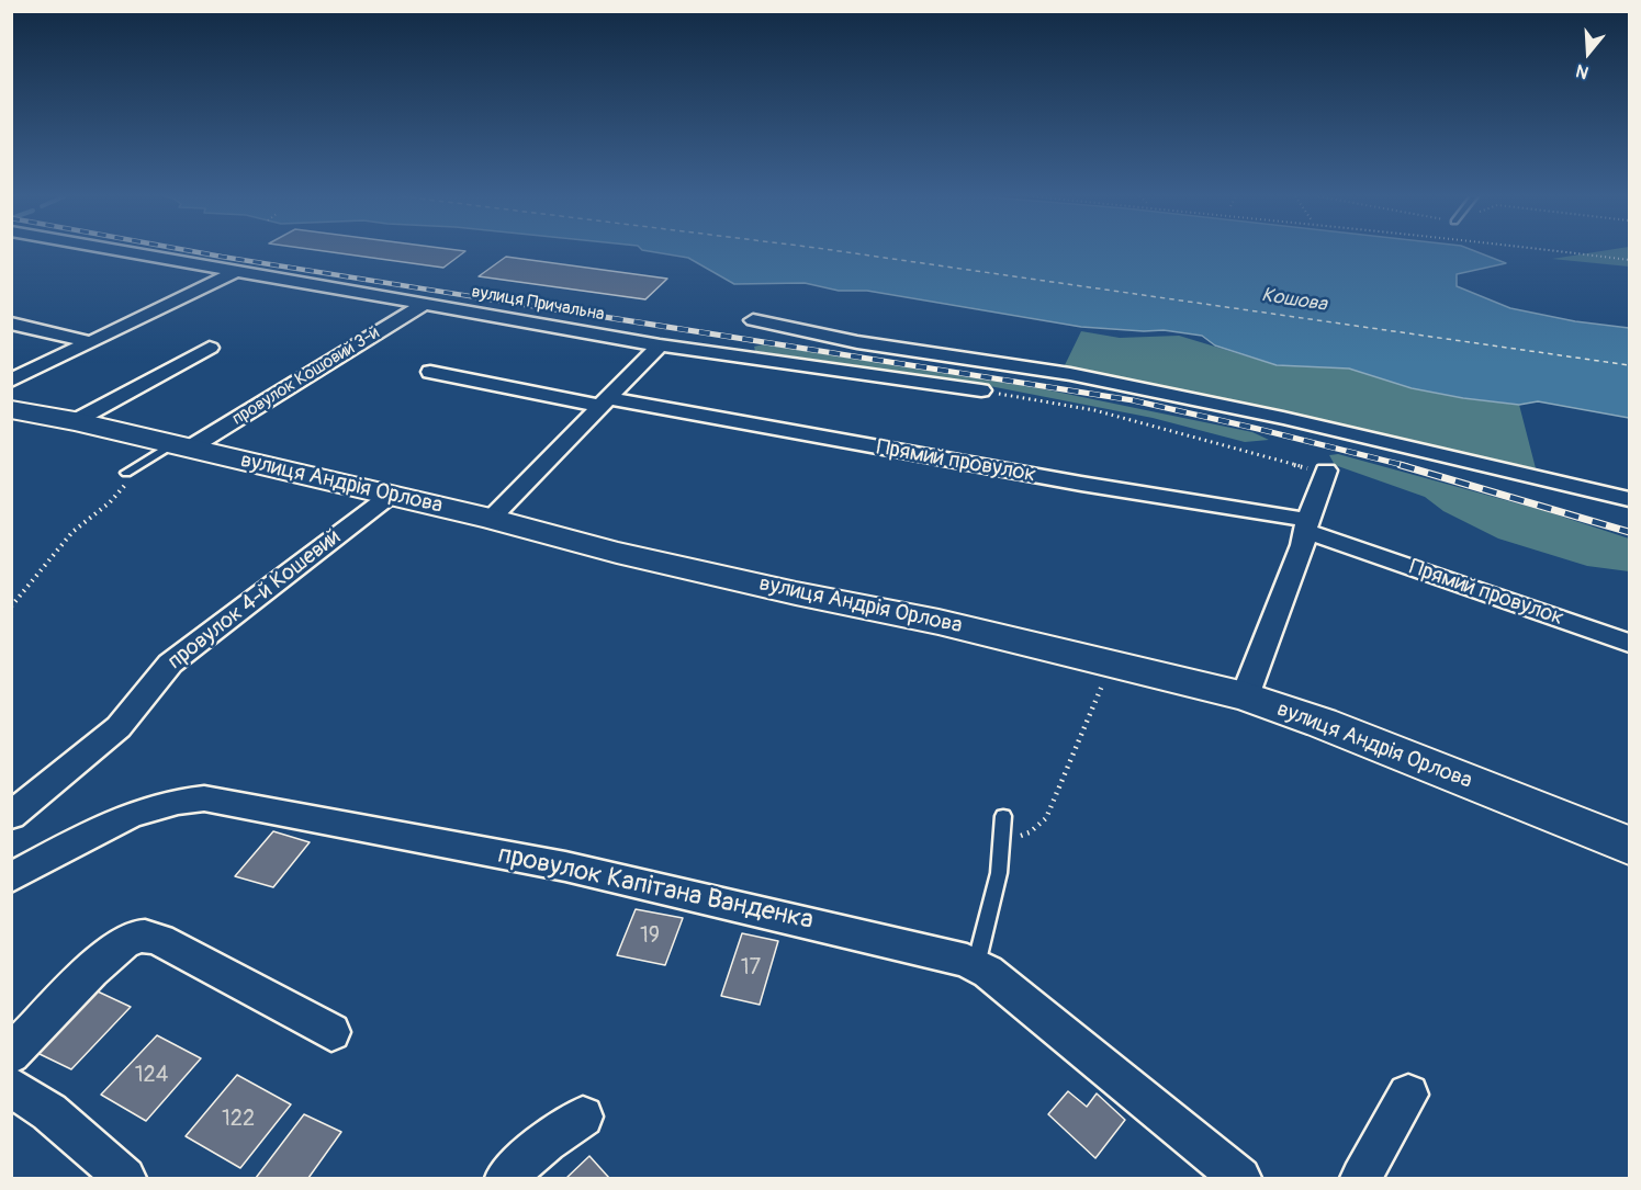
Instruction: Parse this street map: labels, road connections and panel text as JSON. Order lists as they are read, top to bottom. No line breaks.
{"streets":{"street":["вулиця Причальна","провулок Кошовий 3-й","Прямий провулок","вулиця Андрія Орлова","провулок 4-й Кошевий","провулок Капітана Ванденка"]},"crossings":[["вулиця Причальна","провулок Кошовий 3-й"],["провулок Кошовий 3-й","вулиця Андрія Орлова"],["вулиця Андрія Орлова","провулок 4-й Кошевий"]],"water":["Кошова"],"house_numbers":["19","17","124","122"],"north":"bottom"}
